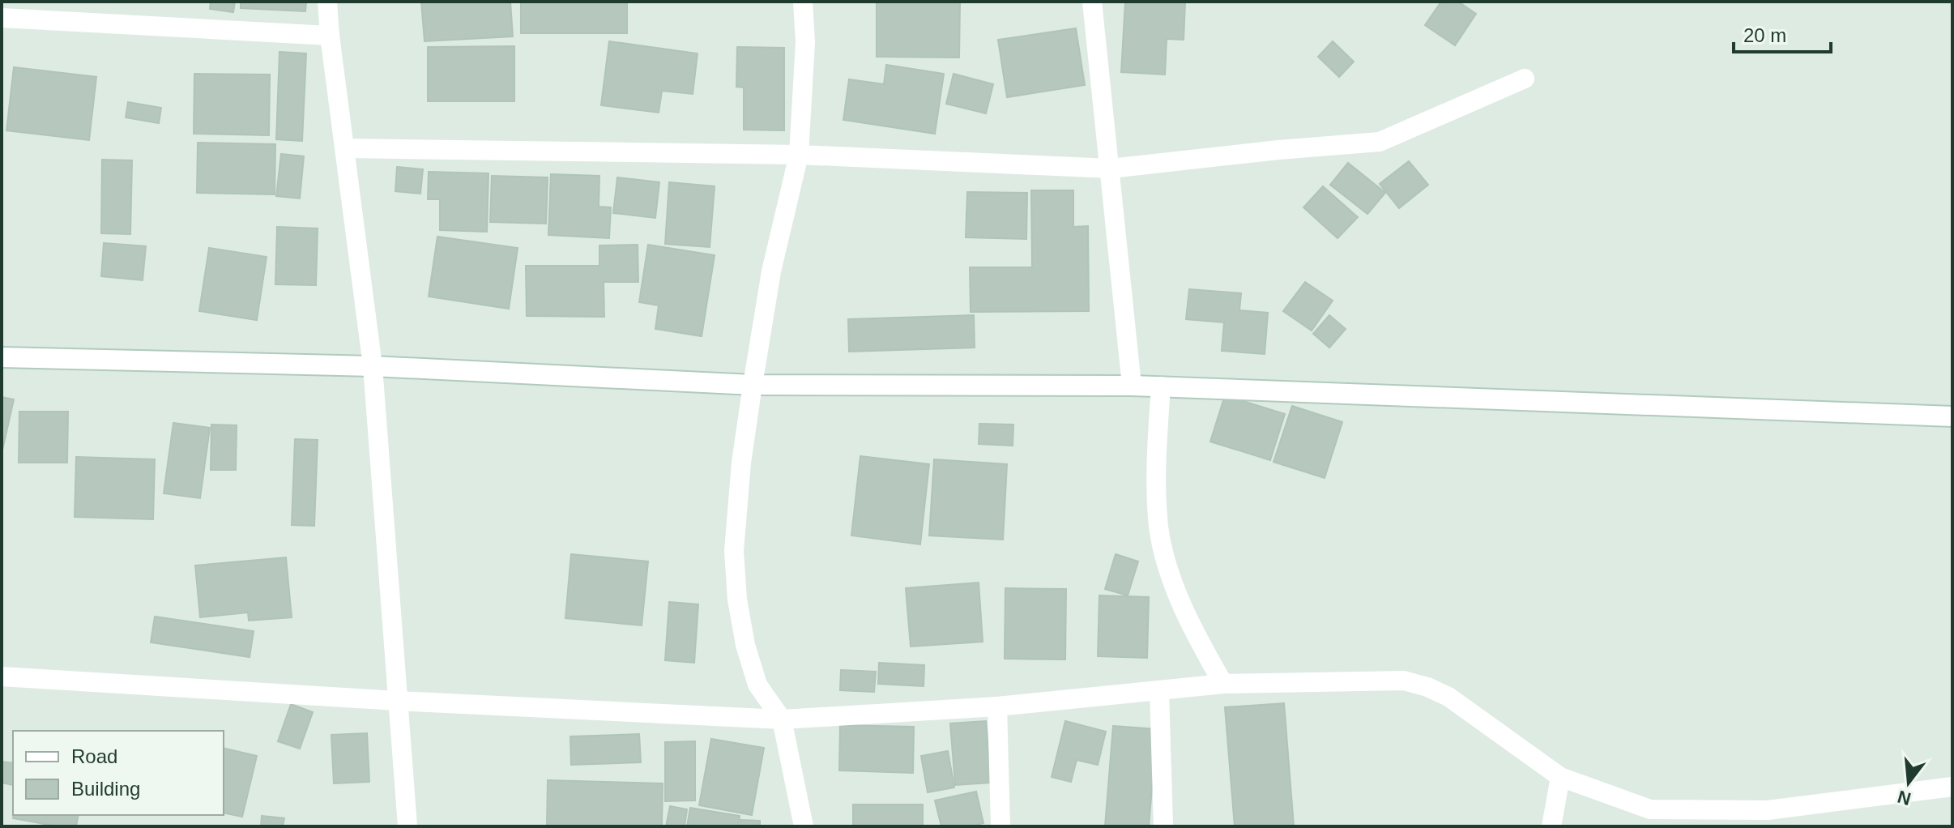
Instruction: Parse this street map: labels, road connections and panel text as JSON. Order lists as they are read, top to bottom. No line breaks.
{"legend":["Road","Building"],"scale_bar":"20 m","north":"bottom"}
